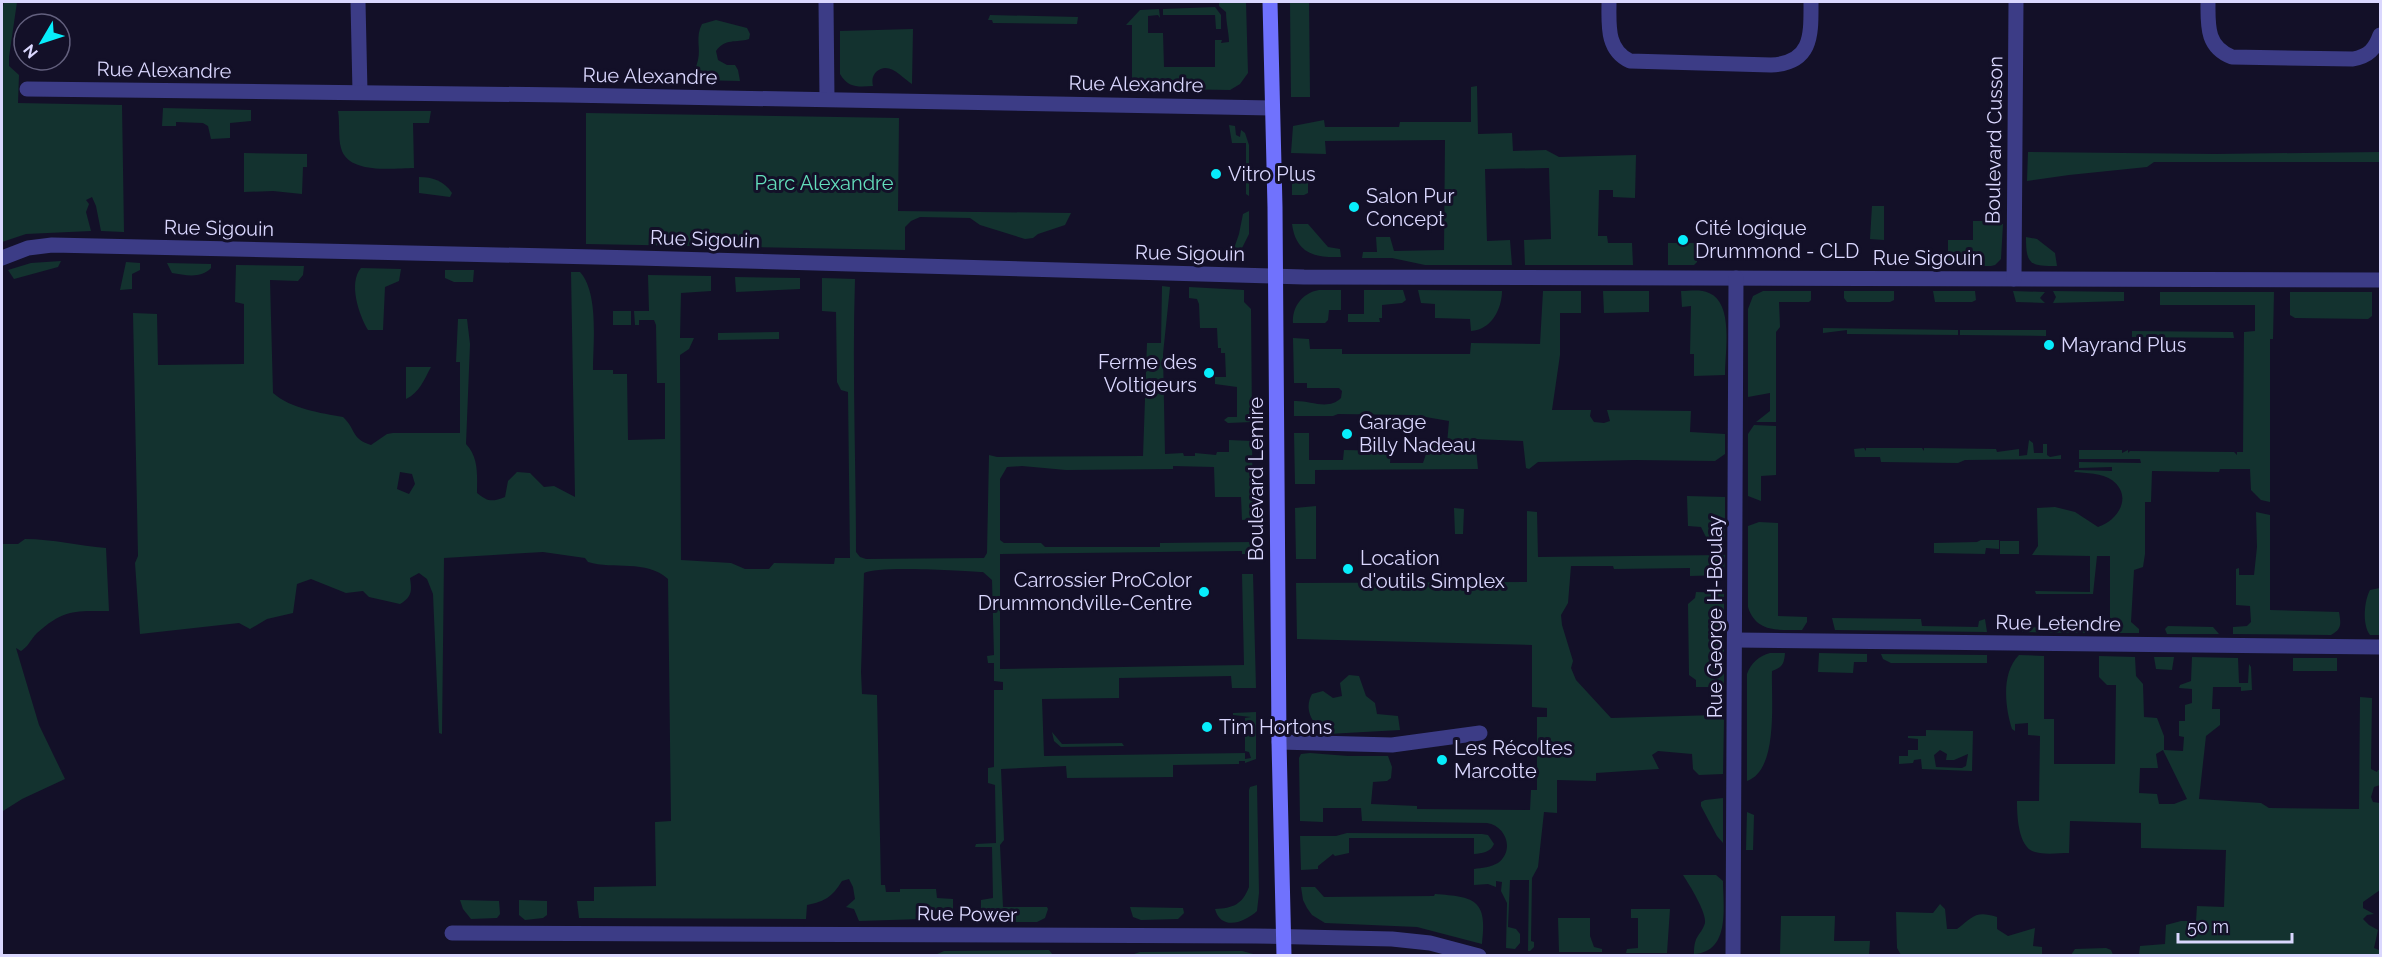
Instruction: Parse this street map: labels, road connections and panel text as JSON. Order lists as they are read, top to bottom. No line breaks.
{"streets":{"main road":["Boulevard Lemire"],"street":["Rue Alexandre","Boulevard Cusson","Rue Sigouin","Rue George H-Boulay","Rue Letendre","Rue Power"]},"crossings":[["Rue Alexandre","Boulevard Lemire"],["Boulevard Cusson","Rue Sigouin"],["Rue Sigouin","Boulevard Lemire"],["Rue Sigouin","Rue George H-Boulay"],["Boulevard Lemire","Rue Power"],["Rue George H-Boulay","Rue Letendre"]],"parks":["Parc Alexandre"],"places":["Vitro Plus","Salon Pur Concept","Cité logique Drummond - CLD","Mayrand Plus","Ferme des Voltigeurs","Garage Billy Nadeau","Location d'outils Simplex","Carrossier ProColor Drummondville-Centre","Tim Hortons","Les Récoltes Marcotte"],"scale_bar":"50 m","north":"bottom left"}
